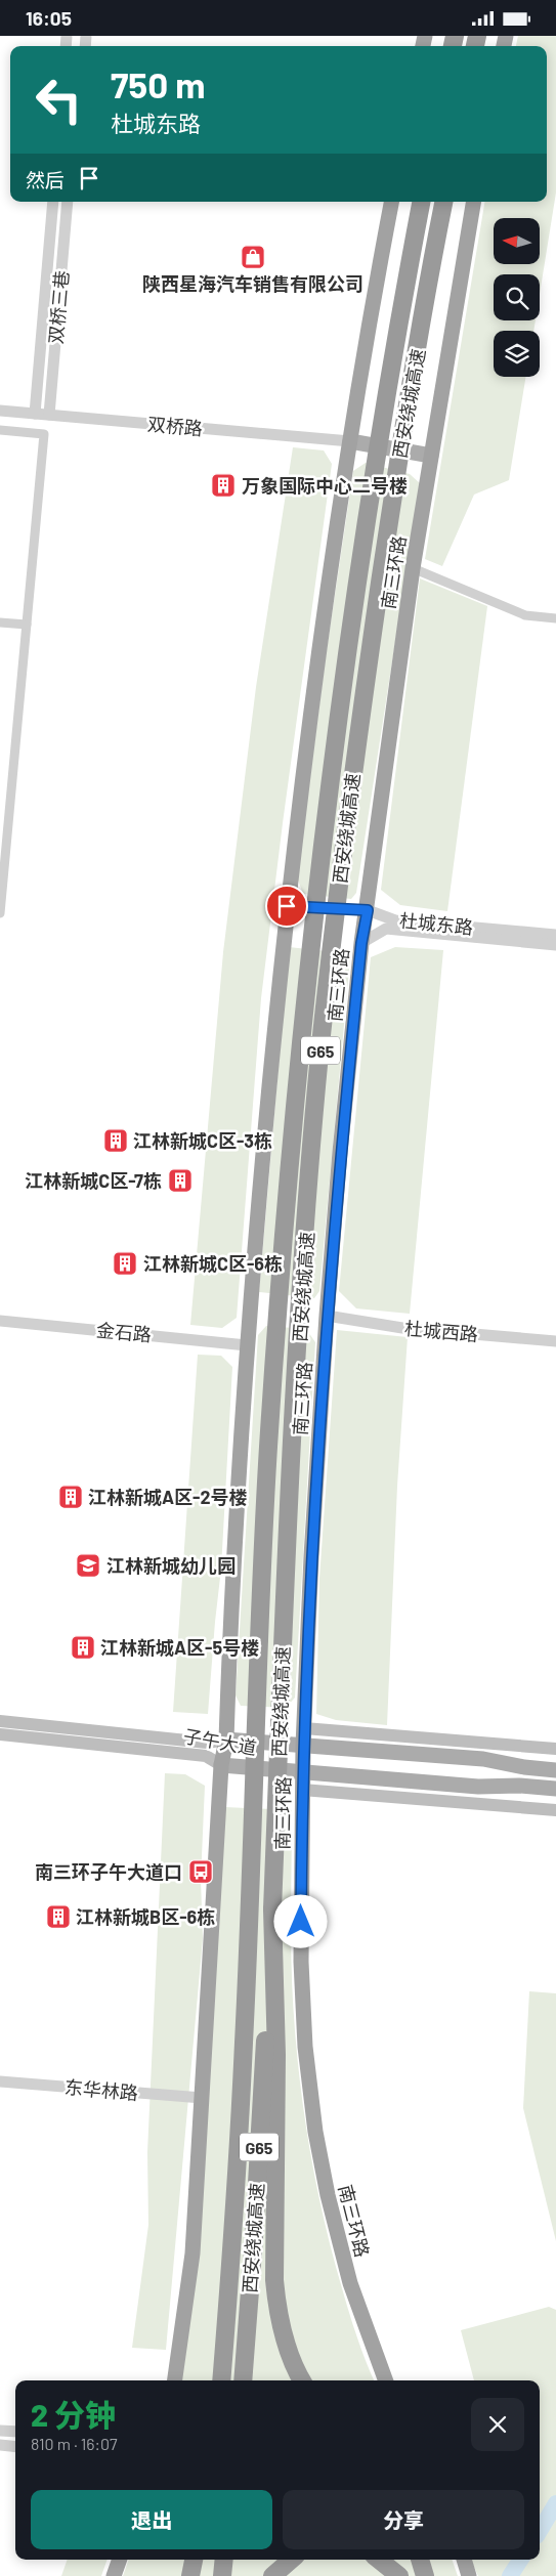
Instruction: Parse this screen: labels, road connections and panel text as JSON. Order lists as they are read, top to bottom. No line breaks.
{"streets":{"highway":["西安绕城高速","南三环路","G65"],"main road":["子午大道"],"street":["双桥三巷","双桥路","杜城东路","杜城西路","金石路","东华林路"]},"crossings":[["双桥三巷","双桥路"],["南三环路","杜城东路"],["南三环路","杜城西路"],["南三环路","子午大道"]],"places":{"shop":["陕西星海汽车销售有限公司"],"building":["万象国际中心二号楼","江林新城C区-3栋","江林新城C区-7栋","江林新城C区-6栋","江林新城A区-2号楼","江林新城A区-5号楼","江林新城B区-6栋"],"school or university":["江林新城幼儿园"],"bus stop":["南三环子午大道口"]},"north":"left","page":{"status":"16:05","turn":["750 m","杜城东路"],"then":"然后","heading":["2 分钟","810 m · 16:07"],"buttons":["退出","分享"]}}
